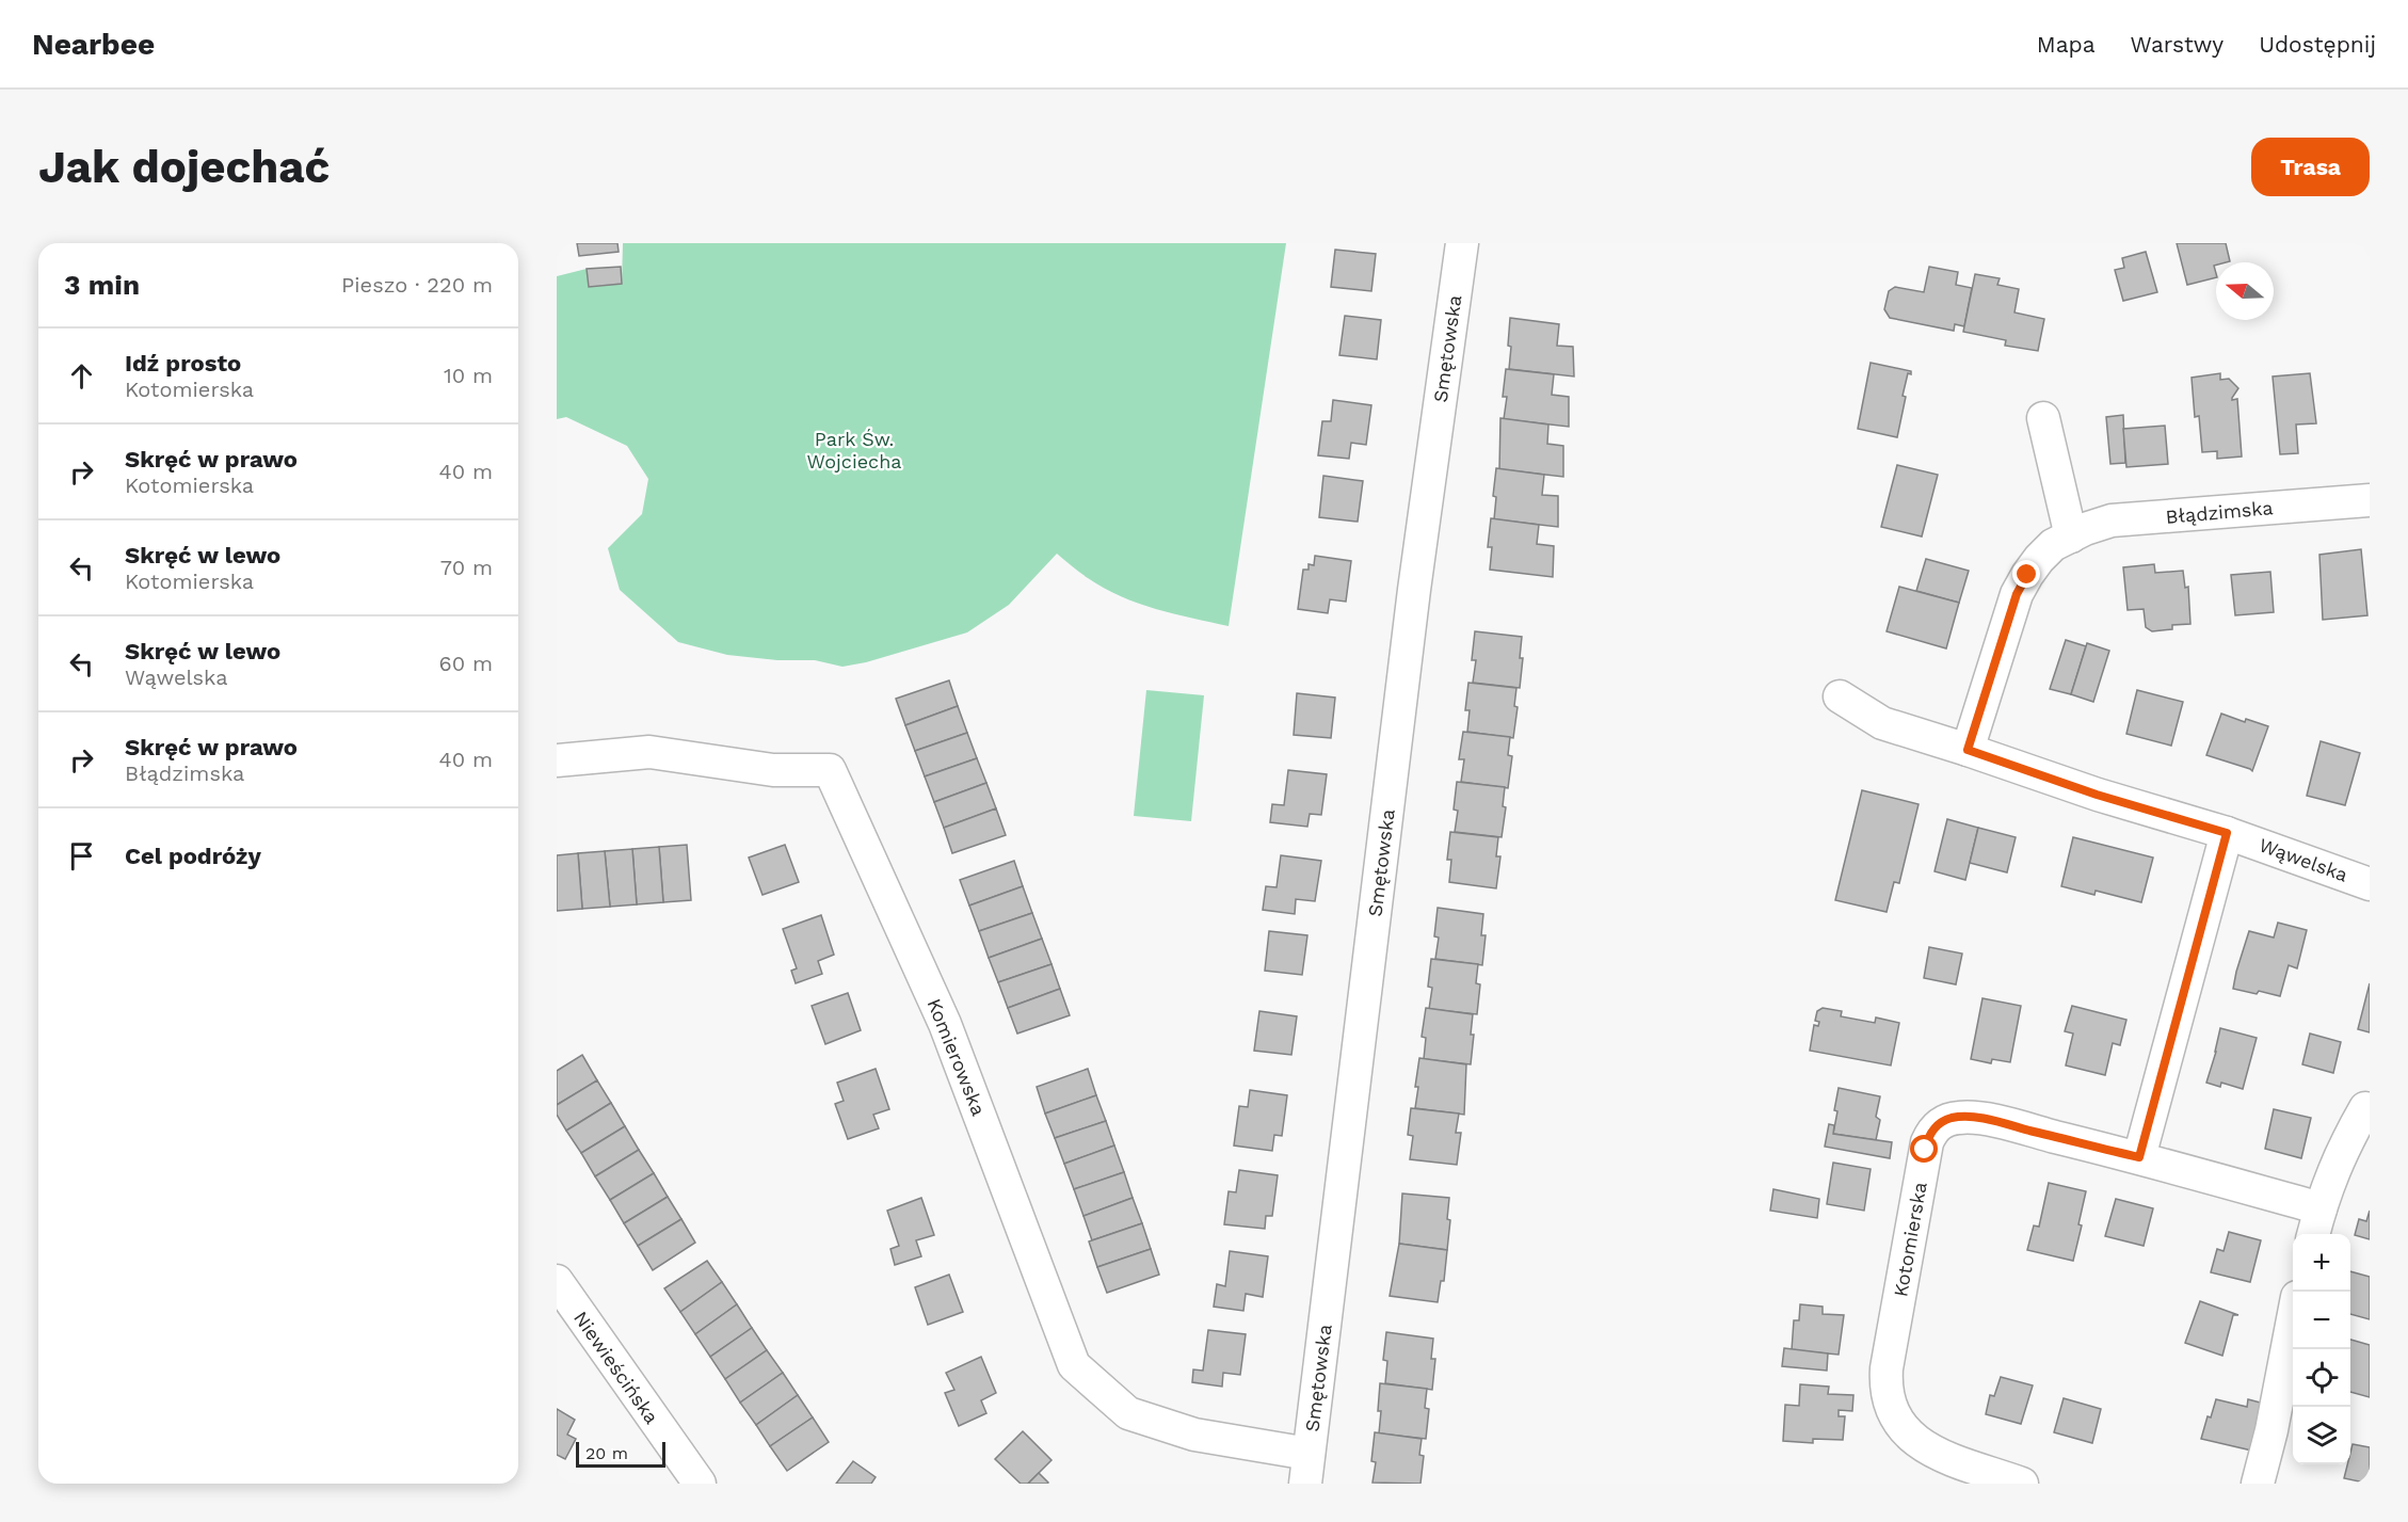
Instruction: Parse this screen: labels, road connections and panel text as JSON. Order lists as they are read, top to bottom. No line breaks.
{"streets":{"street":["Smętowska","Błądzimska","Wąwelska","Komierowska","Kotomierska","Niewieścińska"]},"crossings":[["Smętowska","Komierowska"],["Błądzimska","Wąwelska"]],"parks":["Park Św. Wojciecha"],"scale_bar":"20 m","north":"left","page":{"header":"Nearbee","nav":["Mapa","Warstwy","Udostępnij"],"buttons":"Trasa","title":"Jak dojechać","heading":["3 min","Pieszo · 220 m"],"list":[["Idź prosto","Kotomierska","10 m"],["Skręć w prawo","Kotomierska","40 m"],["Skręć w lewo","Kotomierska","70 m"],["Skręć w lewo","Wąwelska","60 m"],["Skręć w prawo","Błądzimska","40 m"],"Cel podróży"],"map_buttons":["+","−"],"scale":"20 m"}}
